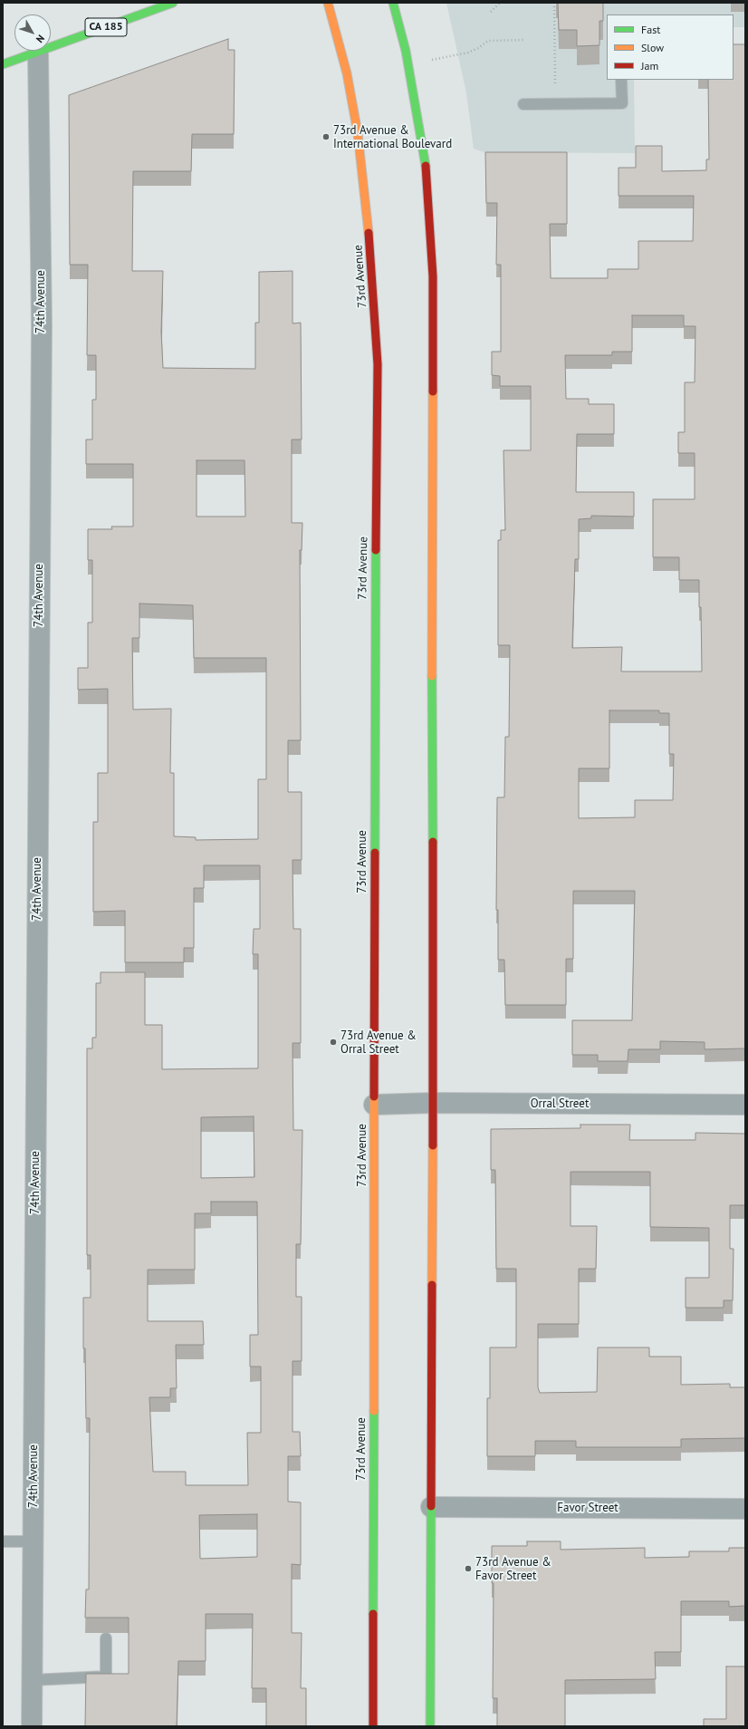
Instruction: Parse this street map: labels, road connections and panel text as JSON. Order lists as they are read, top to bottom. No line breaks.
{"streets":{"main road":["CA 185","73rd Avenue"],"street":["74th Avenue","Orral Street","Favor Street"]},"crossings":[["CA 185","74th Avenue"],["73rd Avenue","Orral Street"]],"places":["73rd Avenue & International Boulevard","73rd Avenue & Orral Street","73rd Avenue & Favor Street"],"legend":["Fast","Slow","Jam"],"north":"bottom right"}
